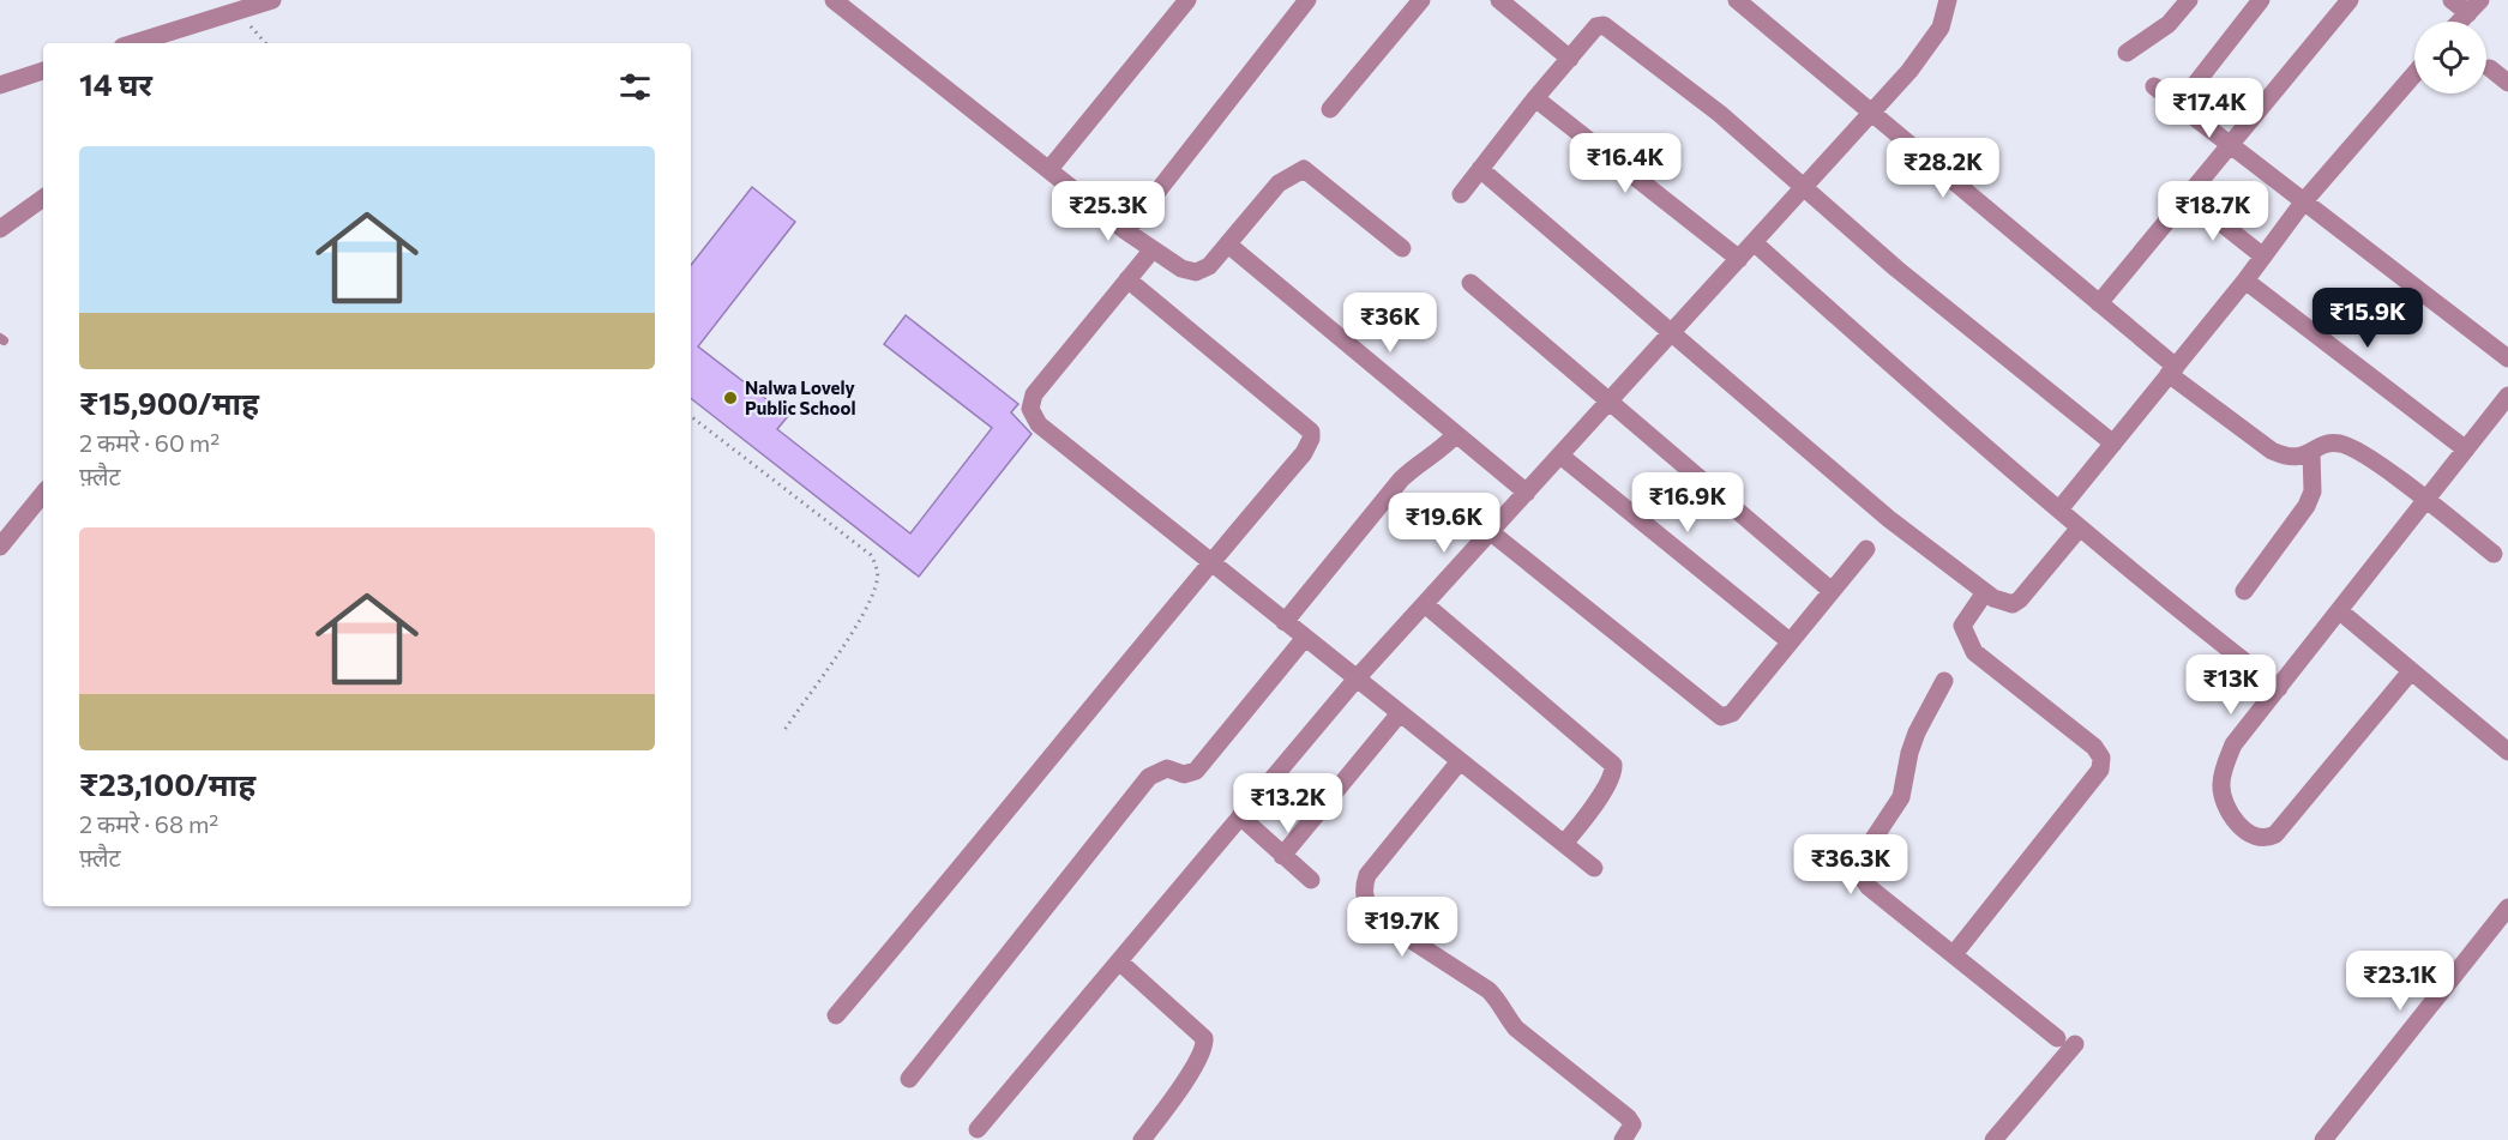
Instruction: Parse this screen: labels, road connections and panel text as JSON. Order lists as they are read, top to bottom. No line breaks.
{"places":["Nalwa Lovely Public School"],"page":{"heading":"14 घर","price":["₹17.4K","₹16.4K","₹28.2K","₹25.3K","₹18.7K","₹15.9K","₹36K","₹16.9K","₹19.6K","₹13K","₹13.2K","₹36.3K","₹19.7K","₹23.1K"],"list":[{"name":"₹15,900/माह","note":"2 कमरे · 60 m² · फ़्लैट"},{"name":"₹23,100/माह","note":"2 कमरे · 68 m² · फ़्लैट"}]}}
